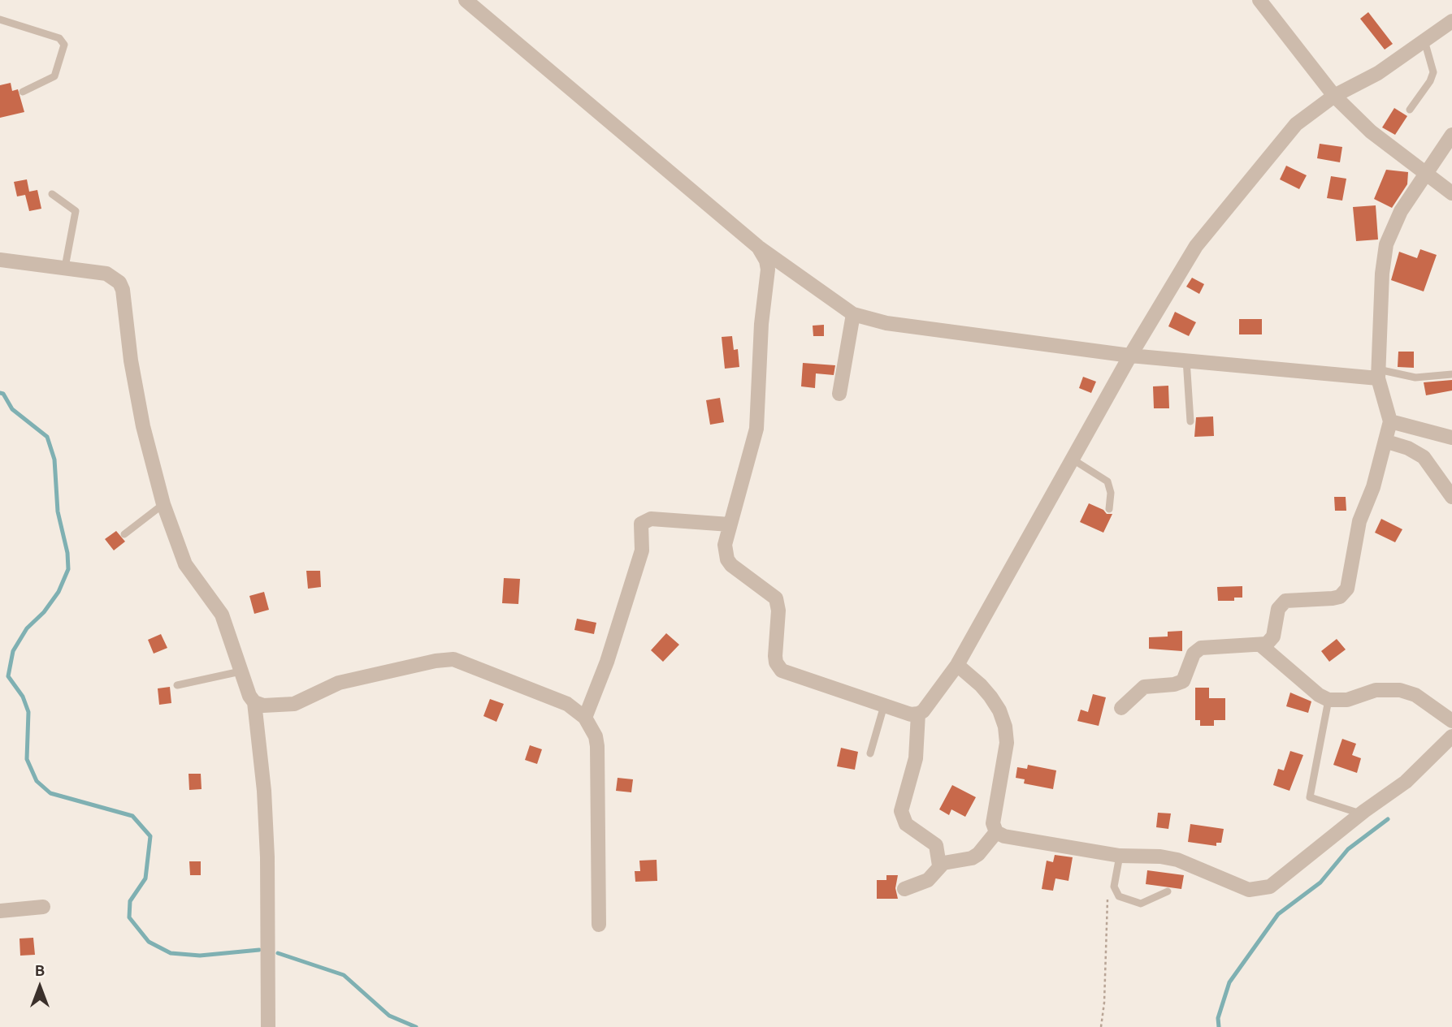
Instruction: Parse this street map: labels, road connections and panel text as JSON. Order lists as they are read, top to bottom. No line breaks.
{"north":"top"}
